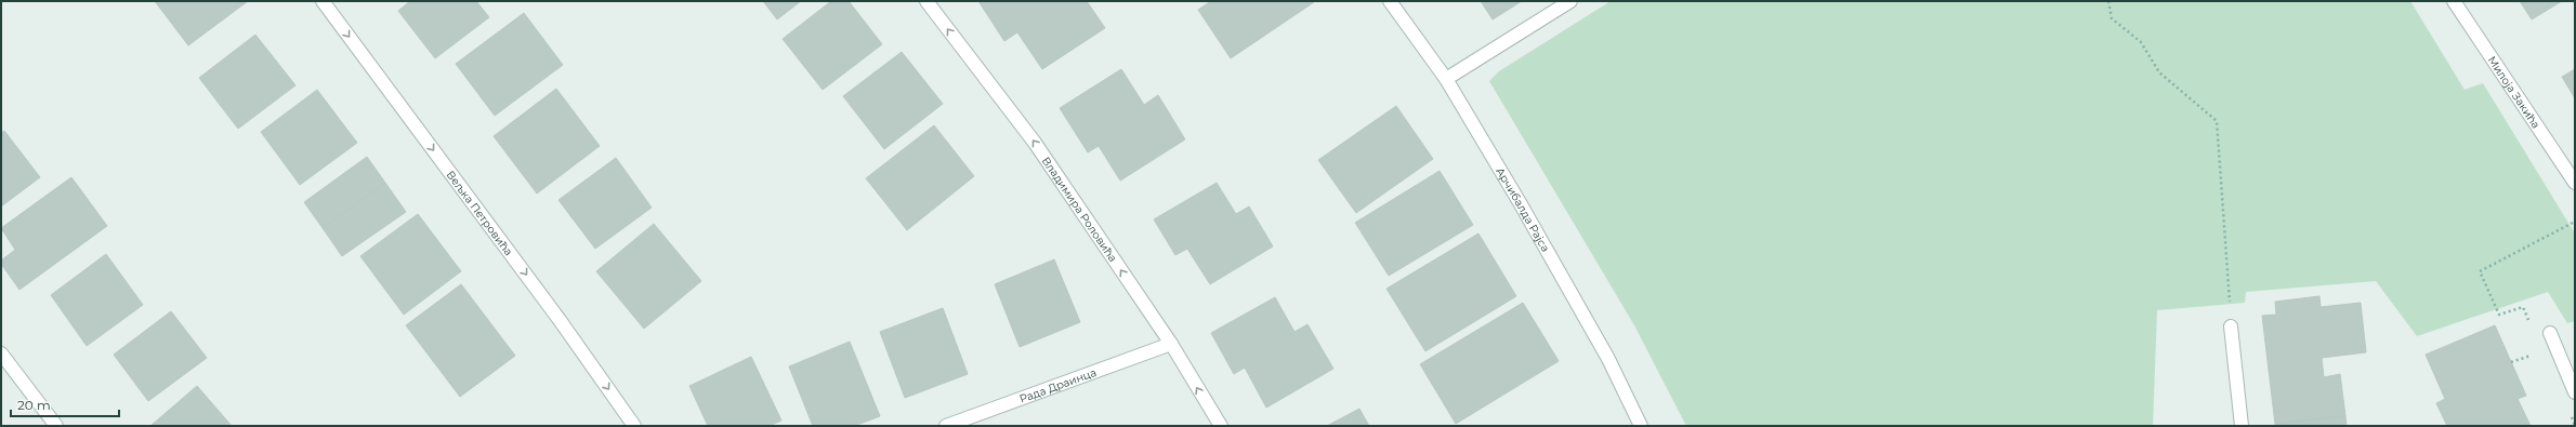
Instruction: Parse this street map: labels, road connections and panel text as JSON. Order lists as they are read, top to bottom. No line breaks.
{"streets":{"street":["Милоја Закића","Арчибалда Рајса","Владимира Роловића","Вељка Петровића","Рада Драинца"]},"crossings":[["Владимира Роловића","Рада Драинца"]],"one_way":["Владимира Роловића","Вељка Петровића"],"scale_bar":"20 m"}
